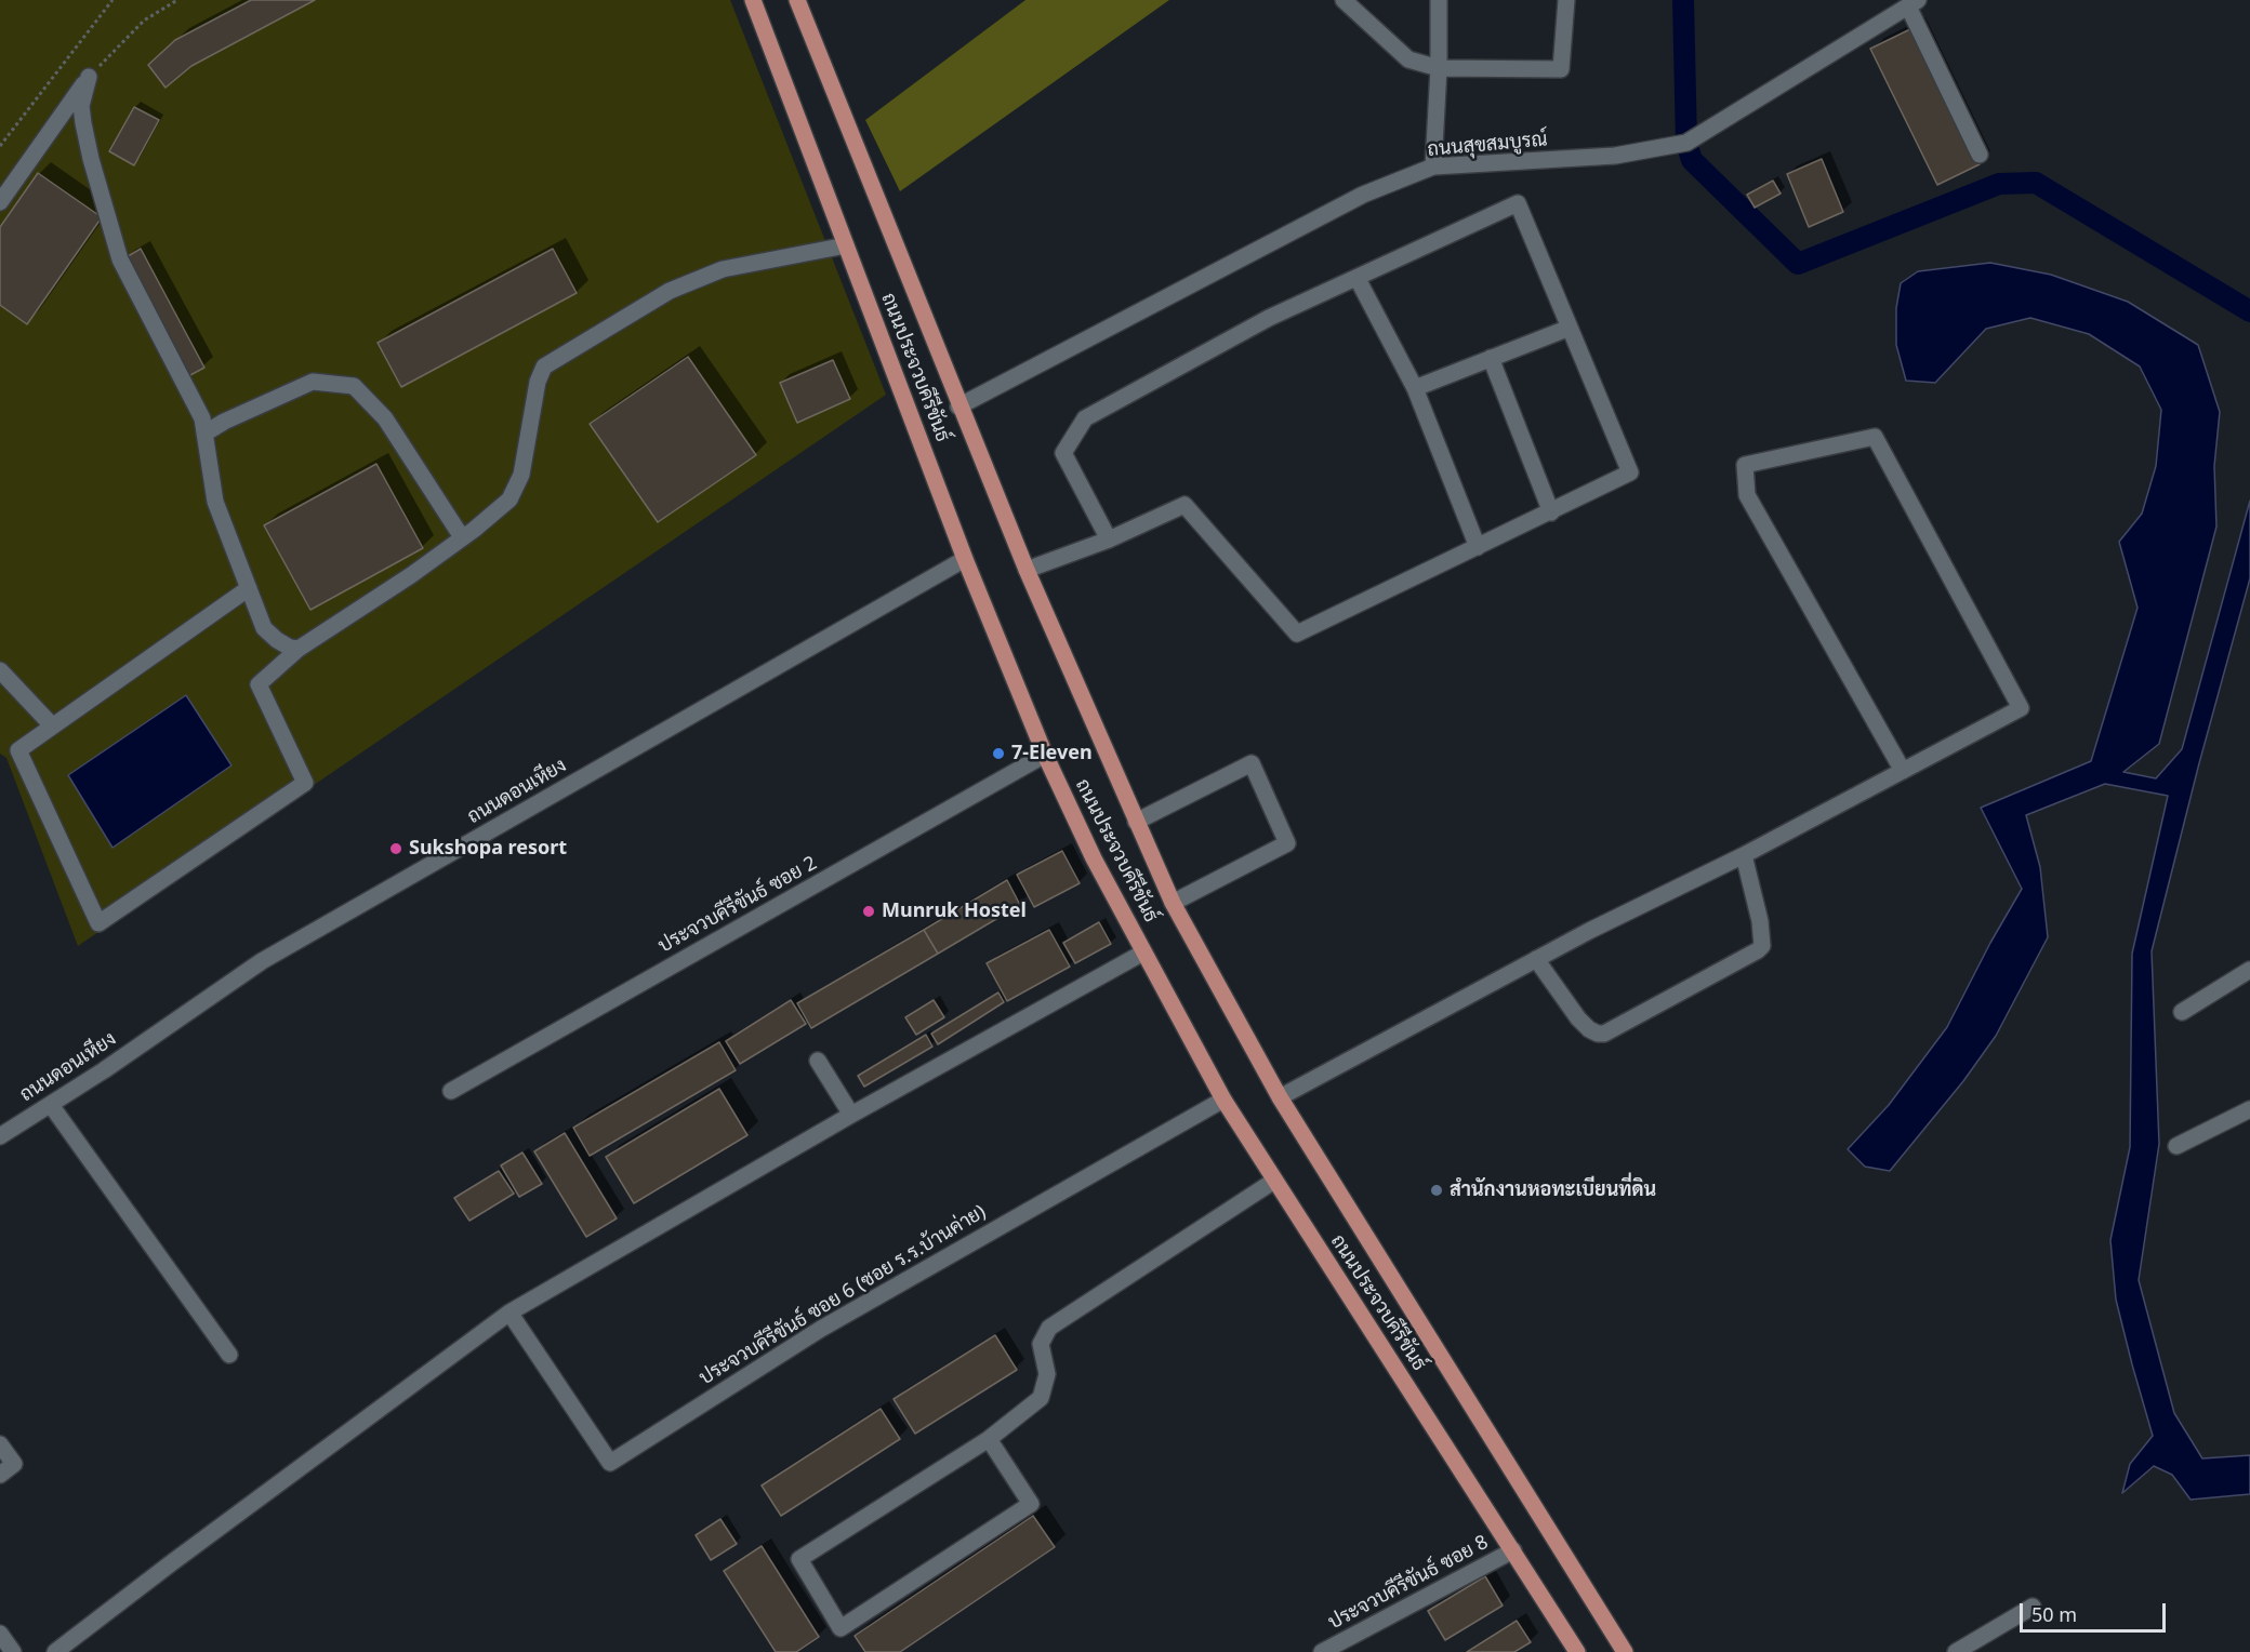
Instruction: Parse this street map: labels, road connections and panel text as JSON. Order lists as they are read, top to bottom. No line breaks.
{"streets":{"main road":["ถนนประจวบคีรีขันธ์"],"street":["ถนนสุขสมบูรณ์","ถนนดอนเหียง","ประจวบคีรีขันธ์ ซอย 2","ประจวบคีรีขันธ์ ซอย 6 (ซอย ร.ร.บ้านค่าย)","ประจวบคีรีขันธ์ ซอย 8"]},"crossings":[["ถนนสุขสมบูรณ์","ถนนประจวบคีรีขันธ์"],["ถนนประจวบคีรีขันธ์","ถนนดอนเหียง"],["ถนนประจวบคีรีขันธ์","ประจวบคีรีขันธ์ ซอย 2"],["ถนนประจวบคีรีขันธ์","ประจวบคีรีขันธ์ ซอย 6 (ซอย ร.ร.บ้านค่าย)"],["ถนนประจวบคีรีขันธ์","ประจวบคีรีขันธ์ ซอย 8"]],"places":["7-Eleven","Sukshopa resort","Munruk Hostel","สำนักงานหอทะเบียนที่ดิน"],"scale_bar":"50 m"}
